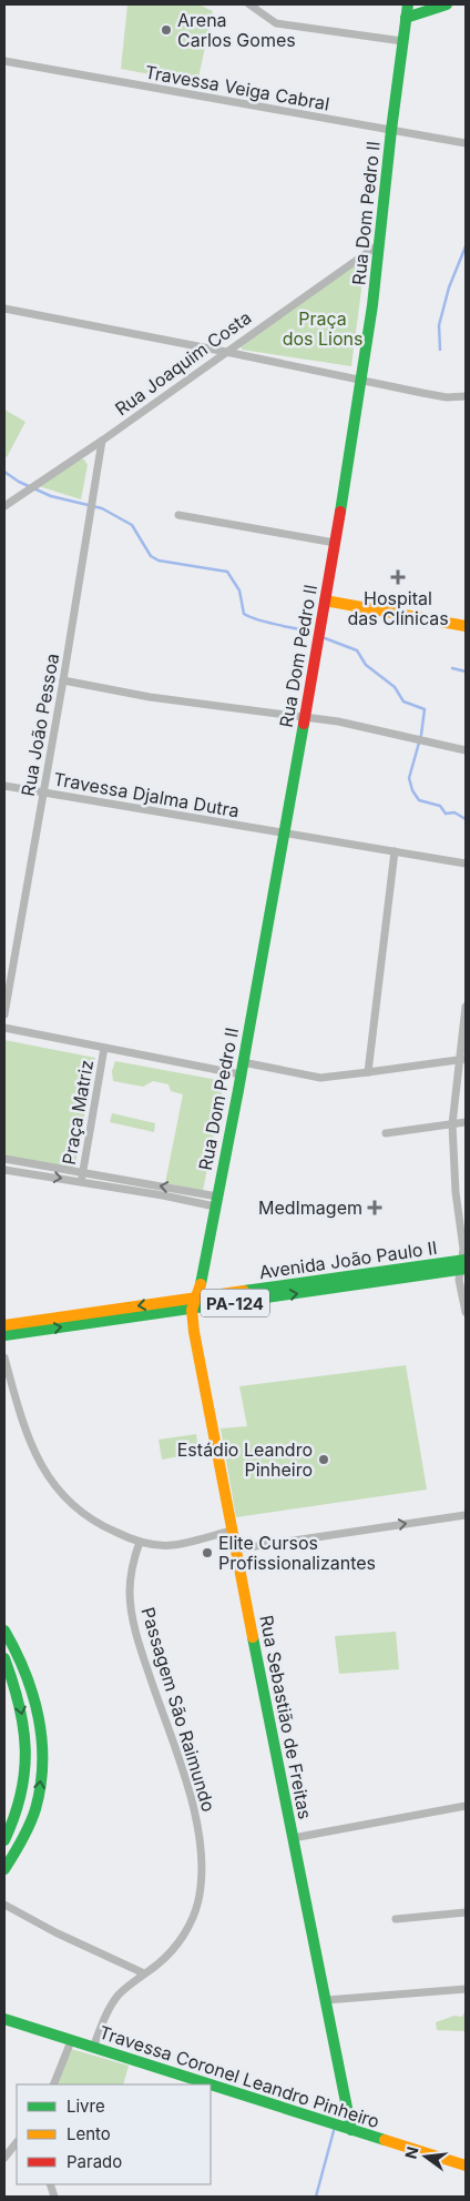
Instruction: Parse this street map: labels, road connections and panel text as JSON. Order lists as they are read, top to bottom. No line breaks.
{"streets":{"street":["Travessa Veiga Cabral","Rua Dom Pedro II","Rua Joaquim Costa","Rua João Pessoa","Travessa Djalma Dutra","Praça Matriz","Avenida João Paulo II","PA-124","Passagem São Raimundo","Rua Sebastião de Freitas","Travessa Coronel Leandro Pinheiro"]},"crossings":[["Travessa Veiga Cabral","Rua Dom Pedro II"],["Rua Dom Pedro II","Rua Joaquim Costa"],["Rua Dom Pedro II","Travessa Djalma Dutra"],["Rua Dom Pedro II","Avenida João Paulo II"],["Rua Dom Pedro II","Rua Sebastião de Freitas"],["Rua Joaquim Costa","Rua João Pessoa"],["Rua João Pessoa","Travessa Djalma Dutra"],["Avenida João Paulo II","Rua Sebastião de Freitas"],["Passagem São Raimundo","Travessa Coronel Leandro Pinheiro"],["Rua Sebastião de Freitas","Travessa Coronel Leandro Pinheiro"]],"parks":["Praça dos Lions"],"places":{"other":["Arena Carlos Gomes","Estádio Leandro Pinheiro","Elite Cursos Profissionalizantes"],"health":["Hospital das Clínicas","MedImagem"]},"legend":["Livre","Lento","Parado"],"north":"left"}
